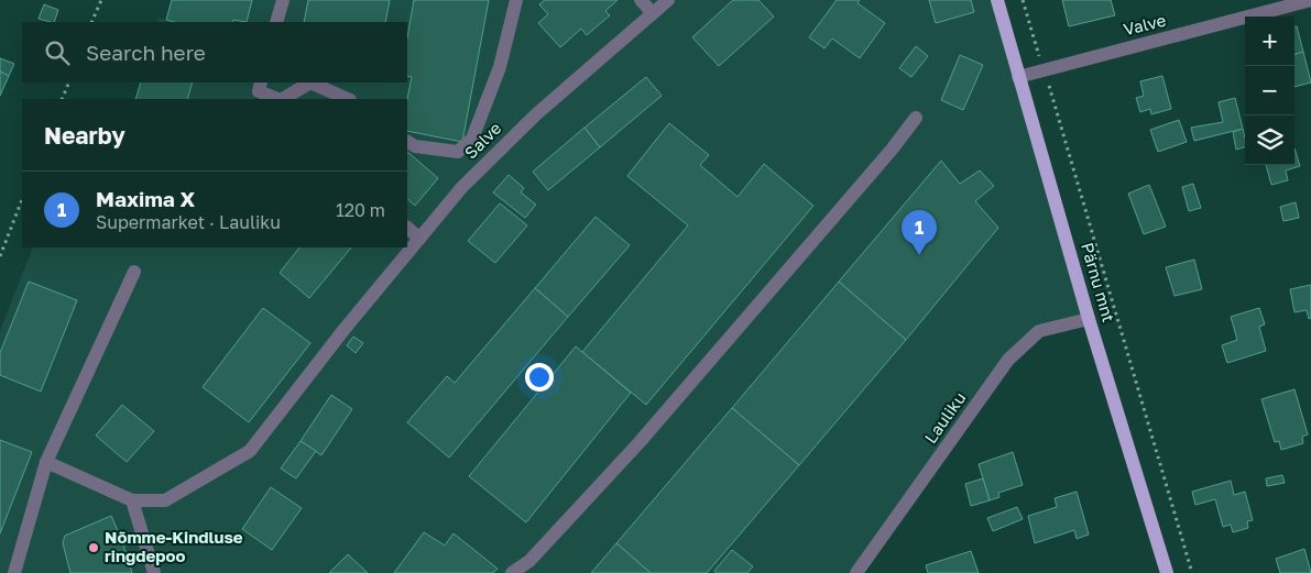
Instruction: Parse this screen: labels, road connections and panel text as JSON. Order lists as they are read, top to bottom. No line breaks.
{"streets":{"main road":["Pärnu mnt"],"street":["Valve","Salve","Lauliku"]},"crossings":[["Valve","Pärnu mnt"],["Pärnu mnt","Lauliku"]],"places":["Nõmme-Kindluse ringdepoo"],"page":{"map_buttons":["+","−"],"search":"Search here","heading":"Nearby","list":[{"mark":"1","name":"Maxima X","note":"Supermarket · Lauliku","value":"120 m"}],"pins":"1"}}
